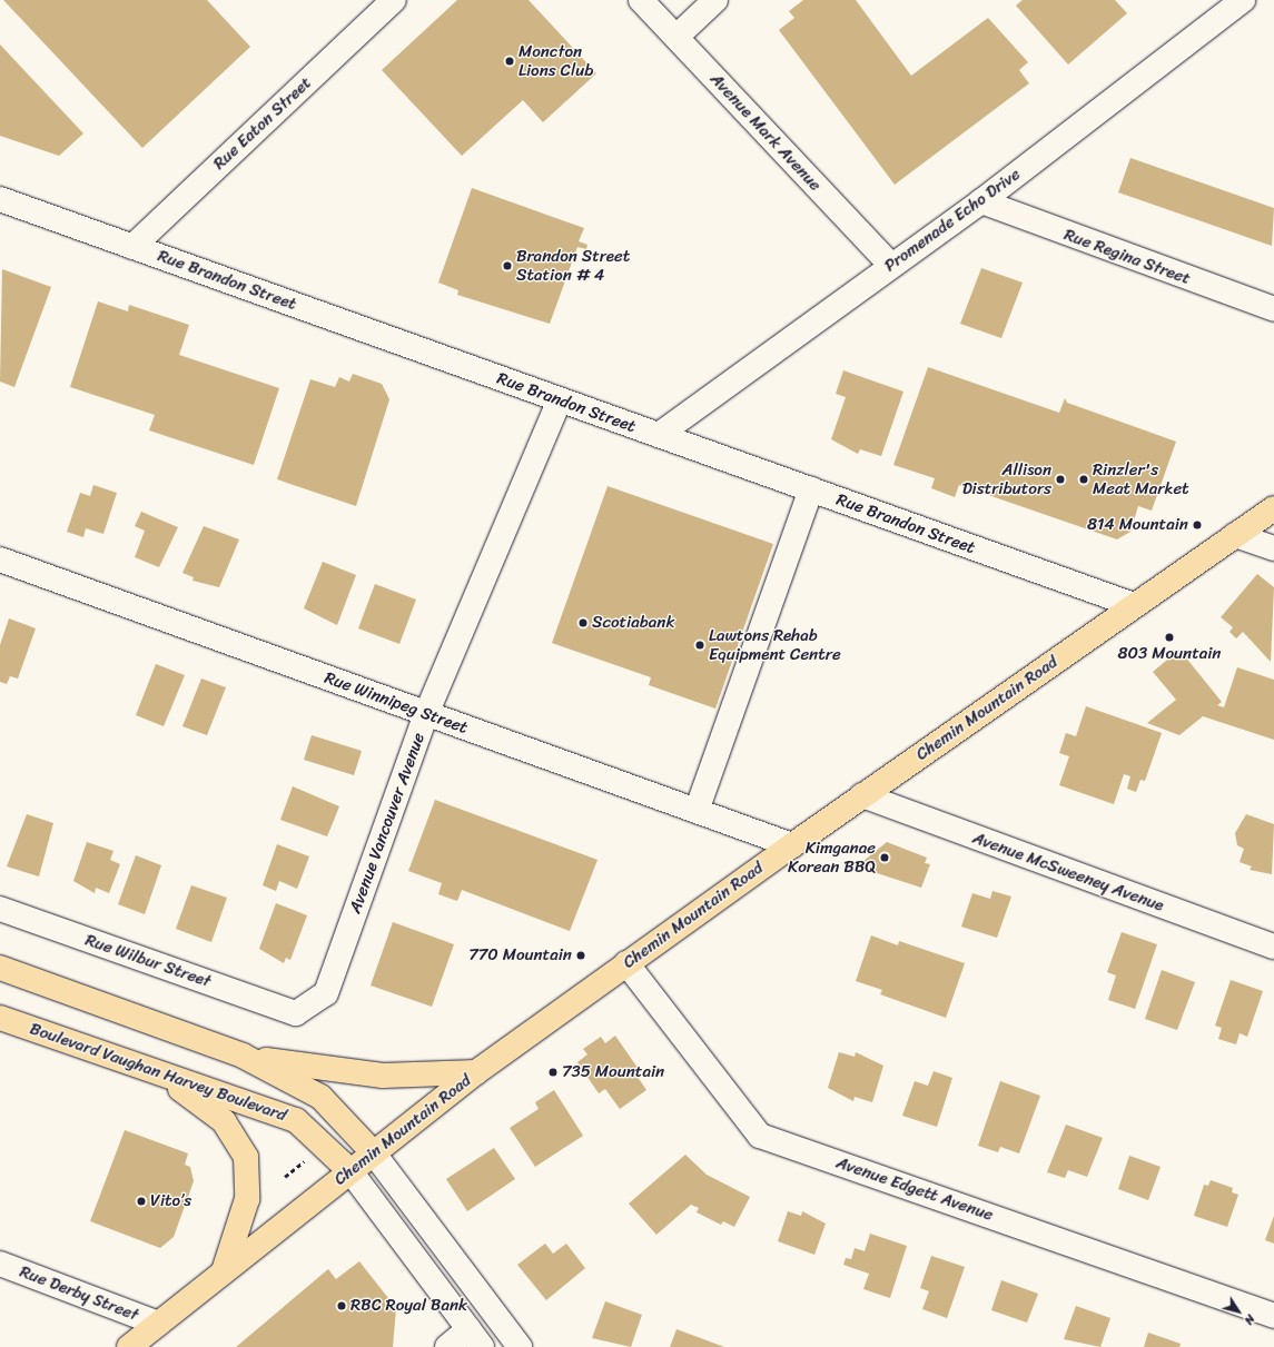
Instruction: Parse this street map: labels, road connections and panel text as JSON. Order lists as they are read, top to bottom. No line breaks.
{"streets":{"main road":["Chemin Mountain Road","Boulevard Vaughan Harvey Boulevard"],"street":["Rue Eaton Street","Avenue Mark Avenue","Promenade Echo Drive","Rue Regina Street","Rue Brandon Street","Rue Winnipeg Street","Avenue Vancouver Avenue","Avenue McSweeney Avenue","Rue Wilbur Street","Avenue Edgett Avenue","Rue Derby Street"]},"crossings":[["Rue Eaton Street","Rue Brandon Street"],["Avenue Mark Avenue","Promenade Echo Drive"],["Promenade Echo Drive","Rue Regina Street"],["Promenade Echo Drive","Rue Brandon Street"],["Rue Brandon Street","Chemin Mountain Road"],["Rue Brandon Street","Avenue Vancouver Avenue"],["Rue Winnipeg Street","Chemin Mountain Road"],["Rue Winnipeg Street","Avenue Vancouver Avenue"],["Chemin Mountain Road","Avenue McSweeney Avenue"],["Chemin Mountain Road","Boulevard Vaughan Harvey Boulevard"],["Chemin Mountain Road","Avenue Edgett Avenue"],["Chemin Mountain Road","Rue Derby Street"],["Avenue Vancouver Avenue","Rue Wilbur Street"]],"places":["Moncton Lions Club","Brandon Street Station # 4","Allison Distributors","Rinzler's Meat Market","814 Mountain","Scotiabank","803 Mountain","Lawtons Rehab Equipment Centre","Kimganae Korean BBQ","770 Mountain","735 Mountain","Vito’s","RBC Royal Bank"],"north":"bottom right"}
